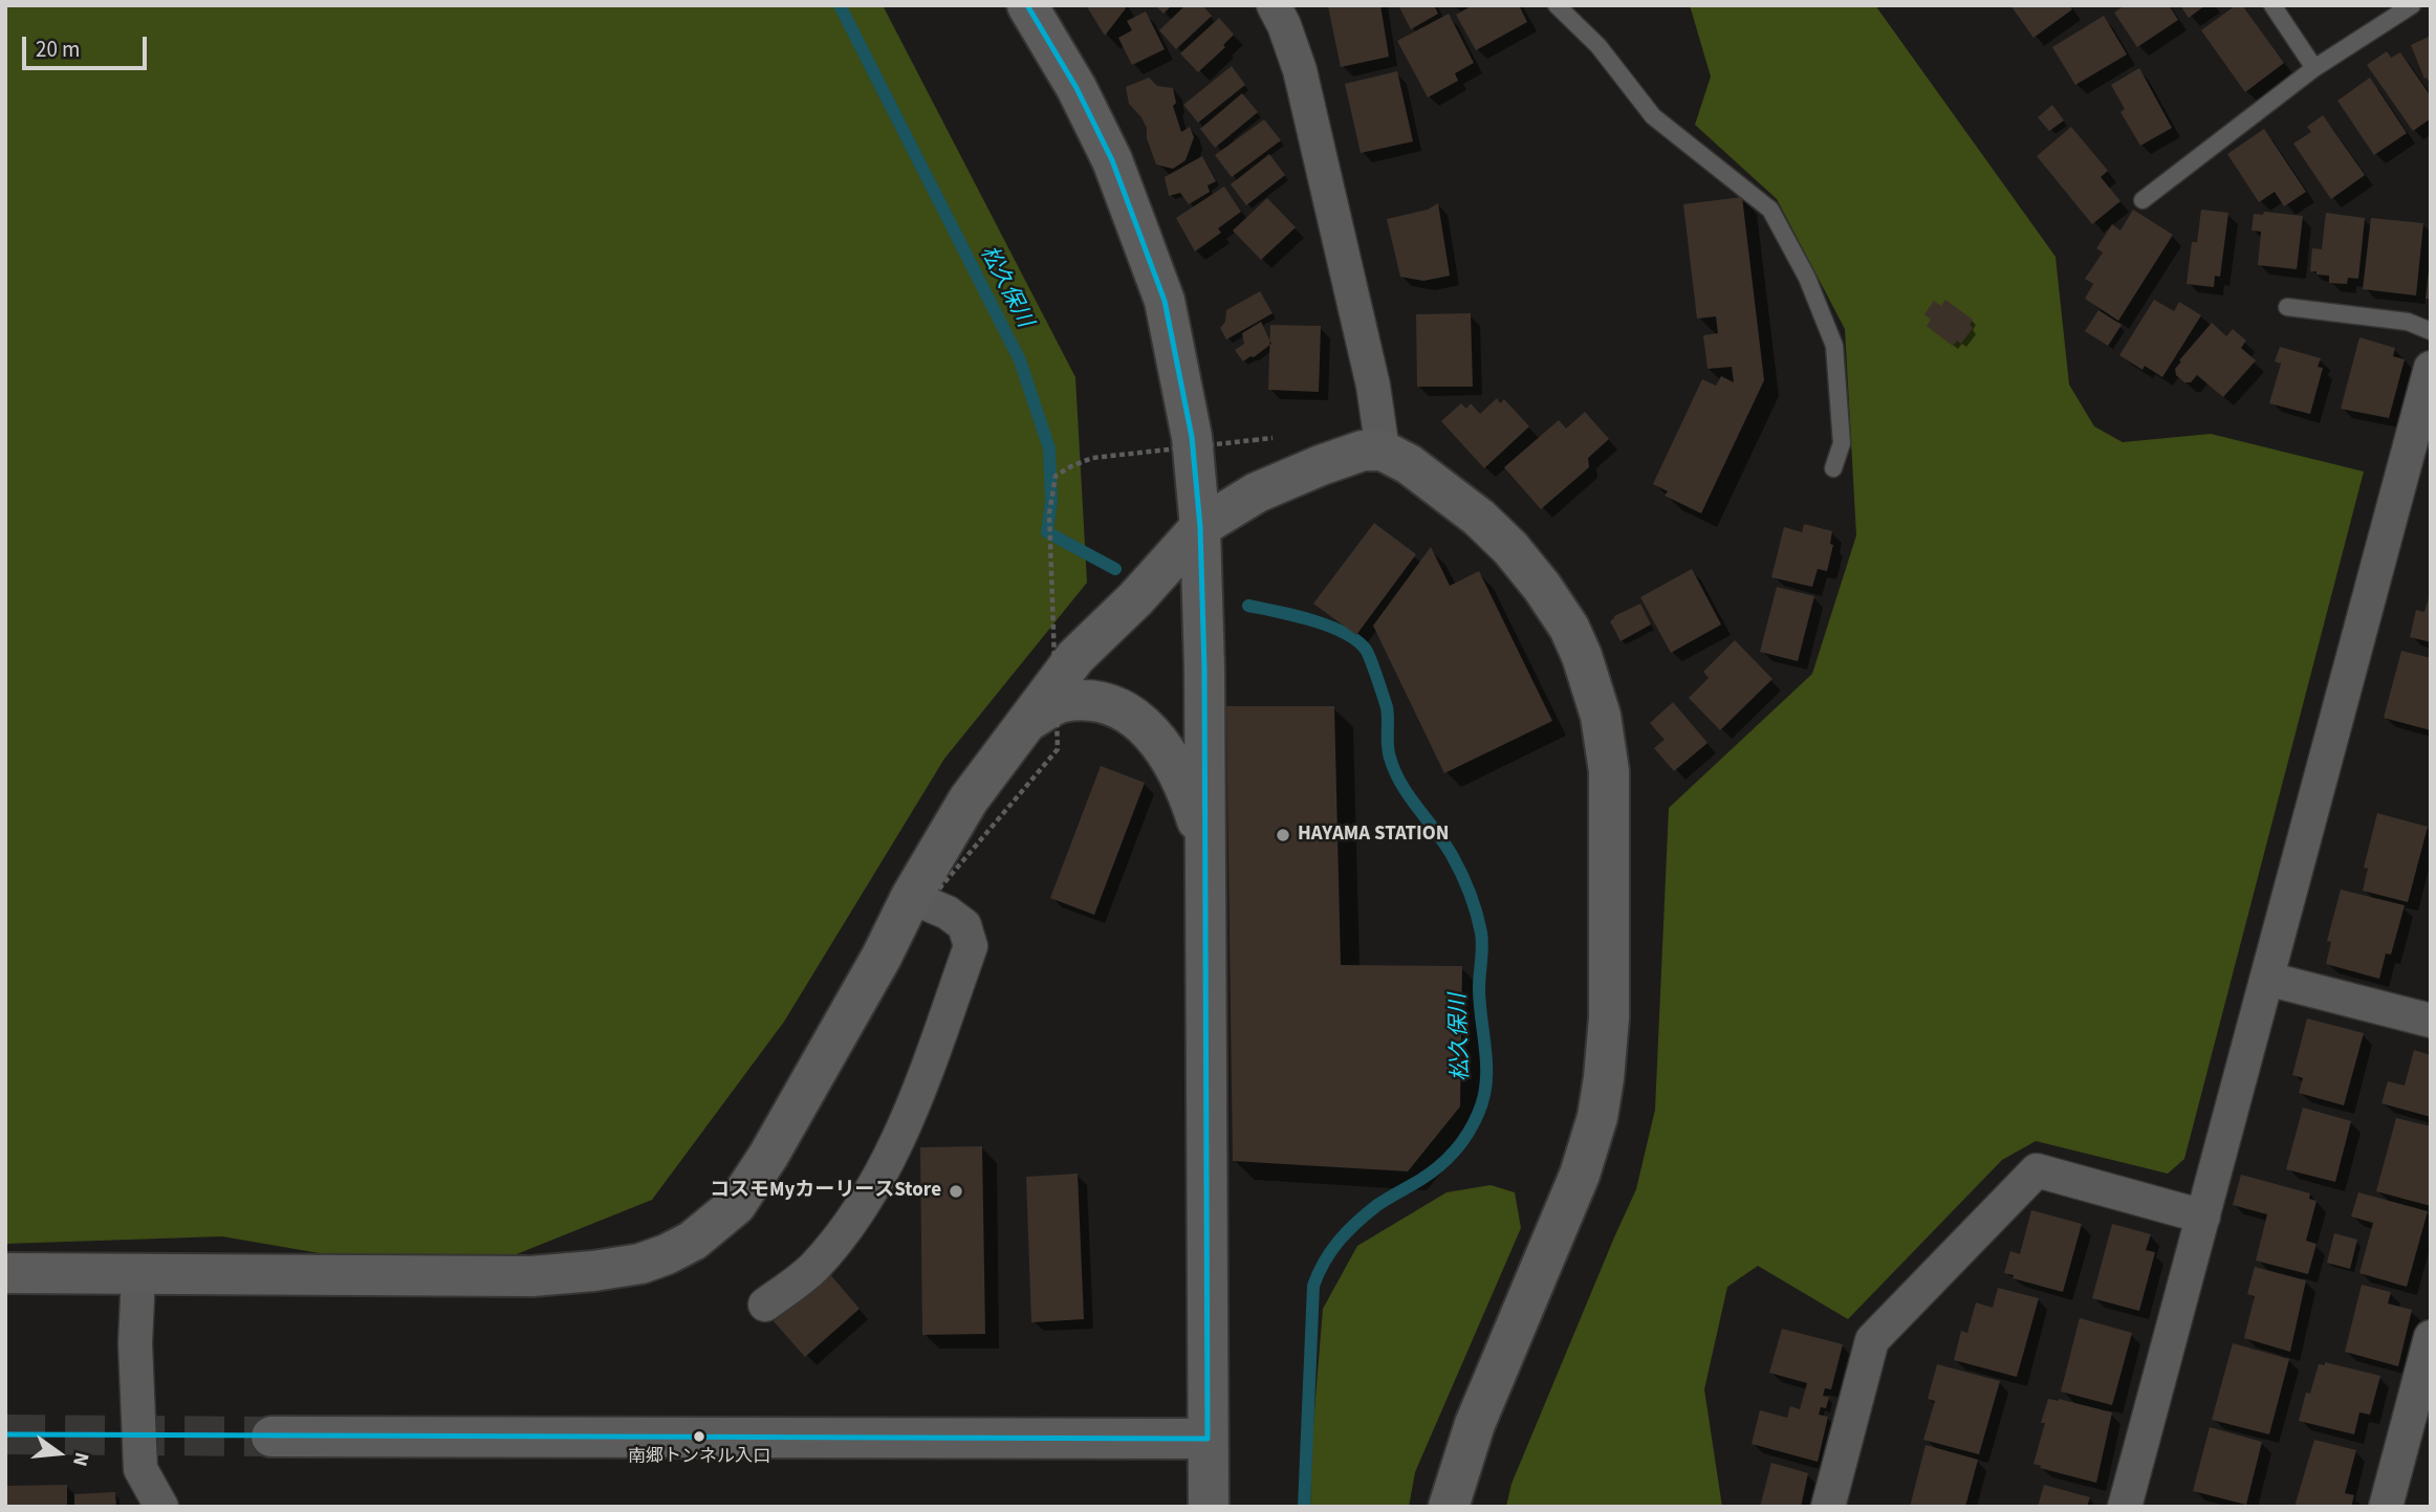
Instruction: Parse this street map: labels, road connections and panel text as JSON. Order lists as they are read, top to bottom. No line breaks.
{"water":["松久保川"],"places":["HAYAMA STATION","コスモMyカーリースStore","南郷トンネル入口"],"scale_bar":"20 m","north":"right"}
